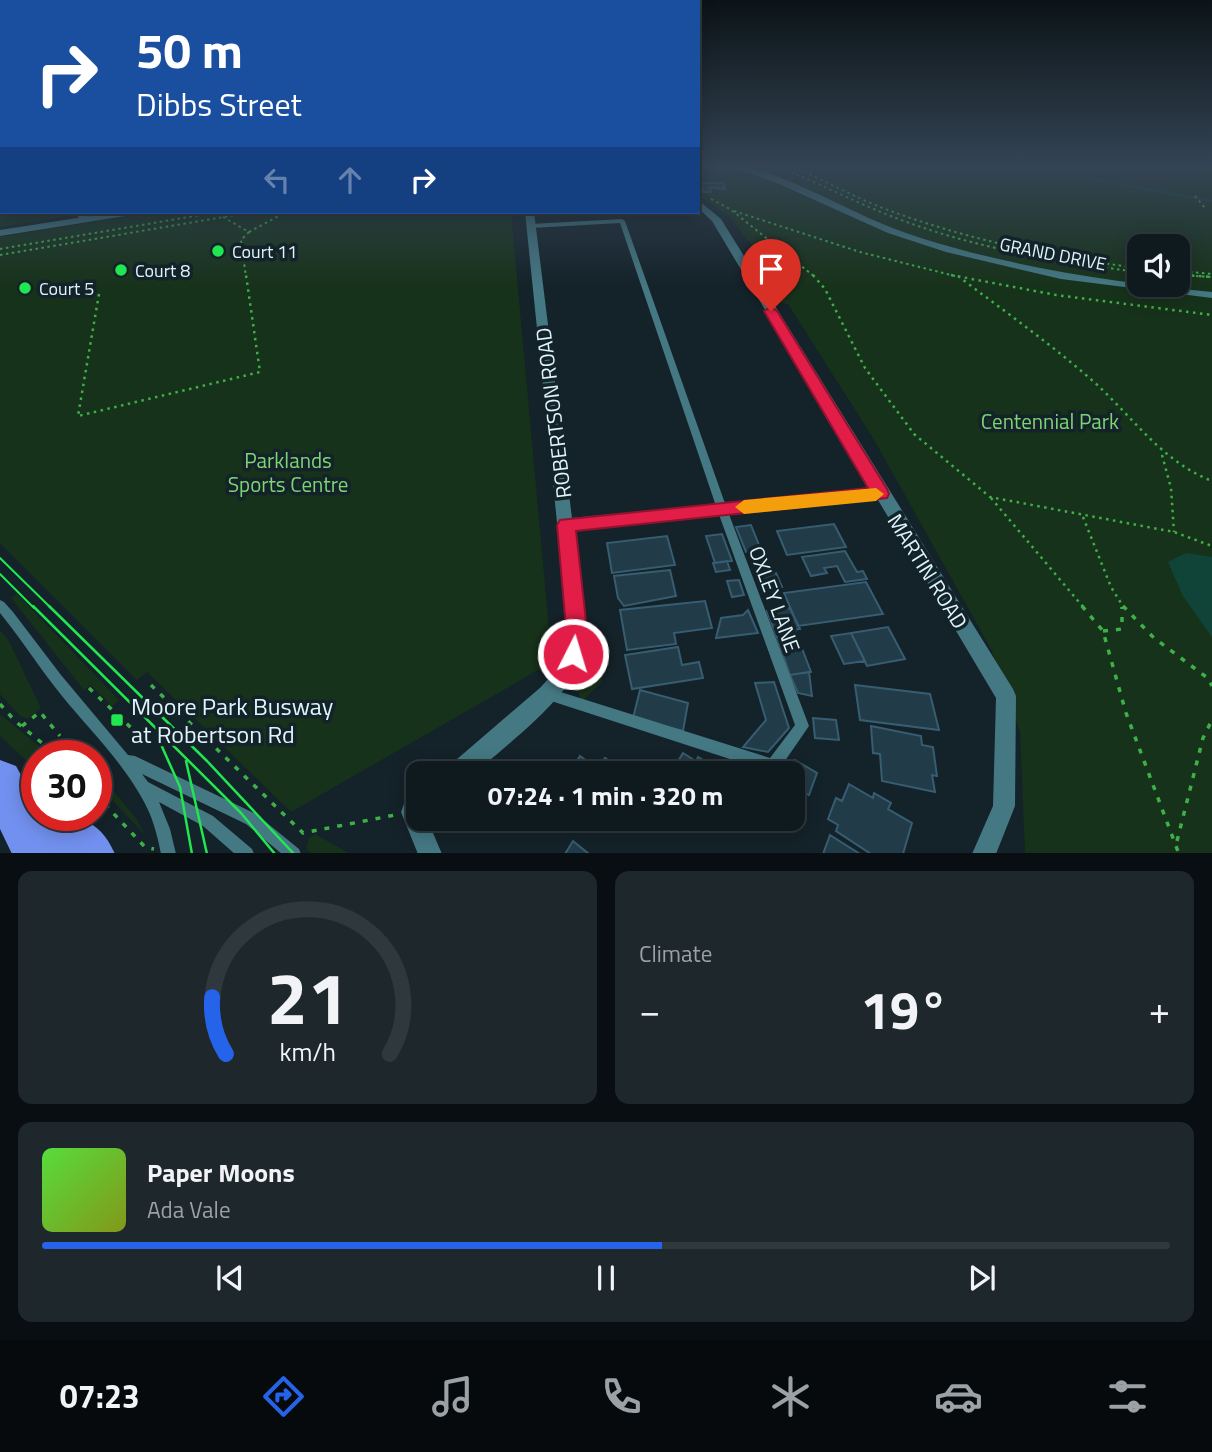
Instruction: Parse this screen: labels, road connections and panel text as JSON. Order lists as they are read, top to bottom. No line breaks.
{"streets":{"street":["GRAND DRIVE","ROBERTSON ROAD","MARTIN ROAD"],"lane":["OXLEY LANE"]},"crossings":[["ROBERTSON ROAD","OXLEY LANE"]],"parks":["Centennial Park","Parklands Sports Centre"],"places":{"other":["Court 11","Court 8","Court 5"],"transit":["Moore Park Busway at Robertson Rd"]},"page":{"turn":["50 m","Dibbs Street"],"limit":"30","trip":"07:24 · 1 min · 320 m","tile":"Climate","heat":["−","19°","+"],"song":["Paper Moons","Ada Vale"],"tabs":"07:23","gauge":["21","km/h"]}}
